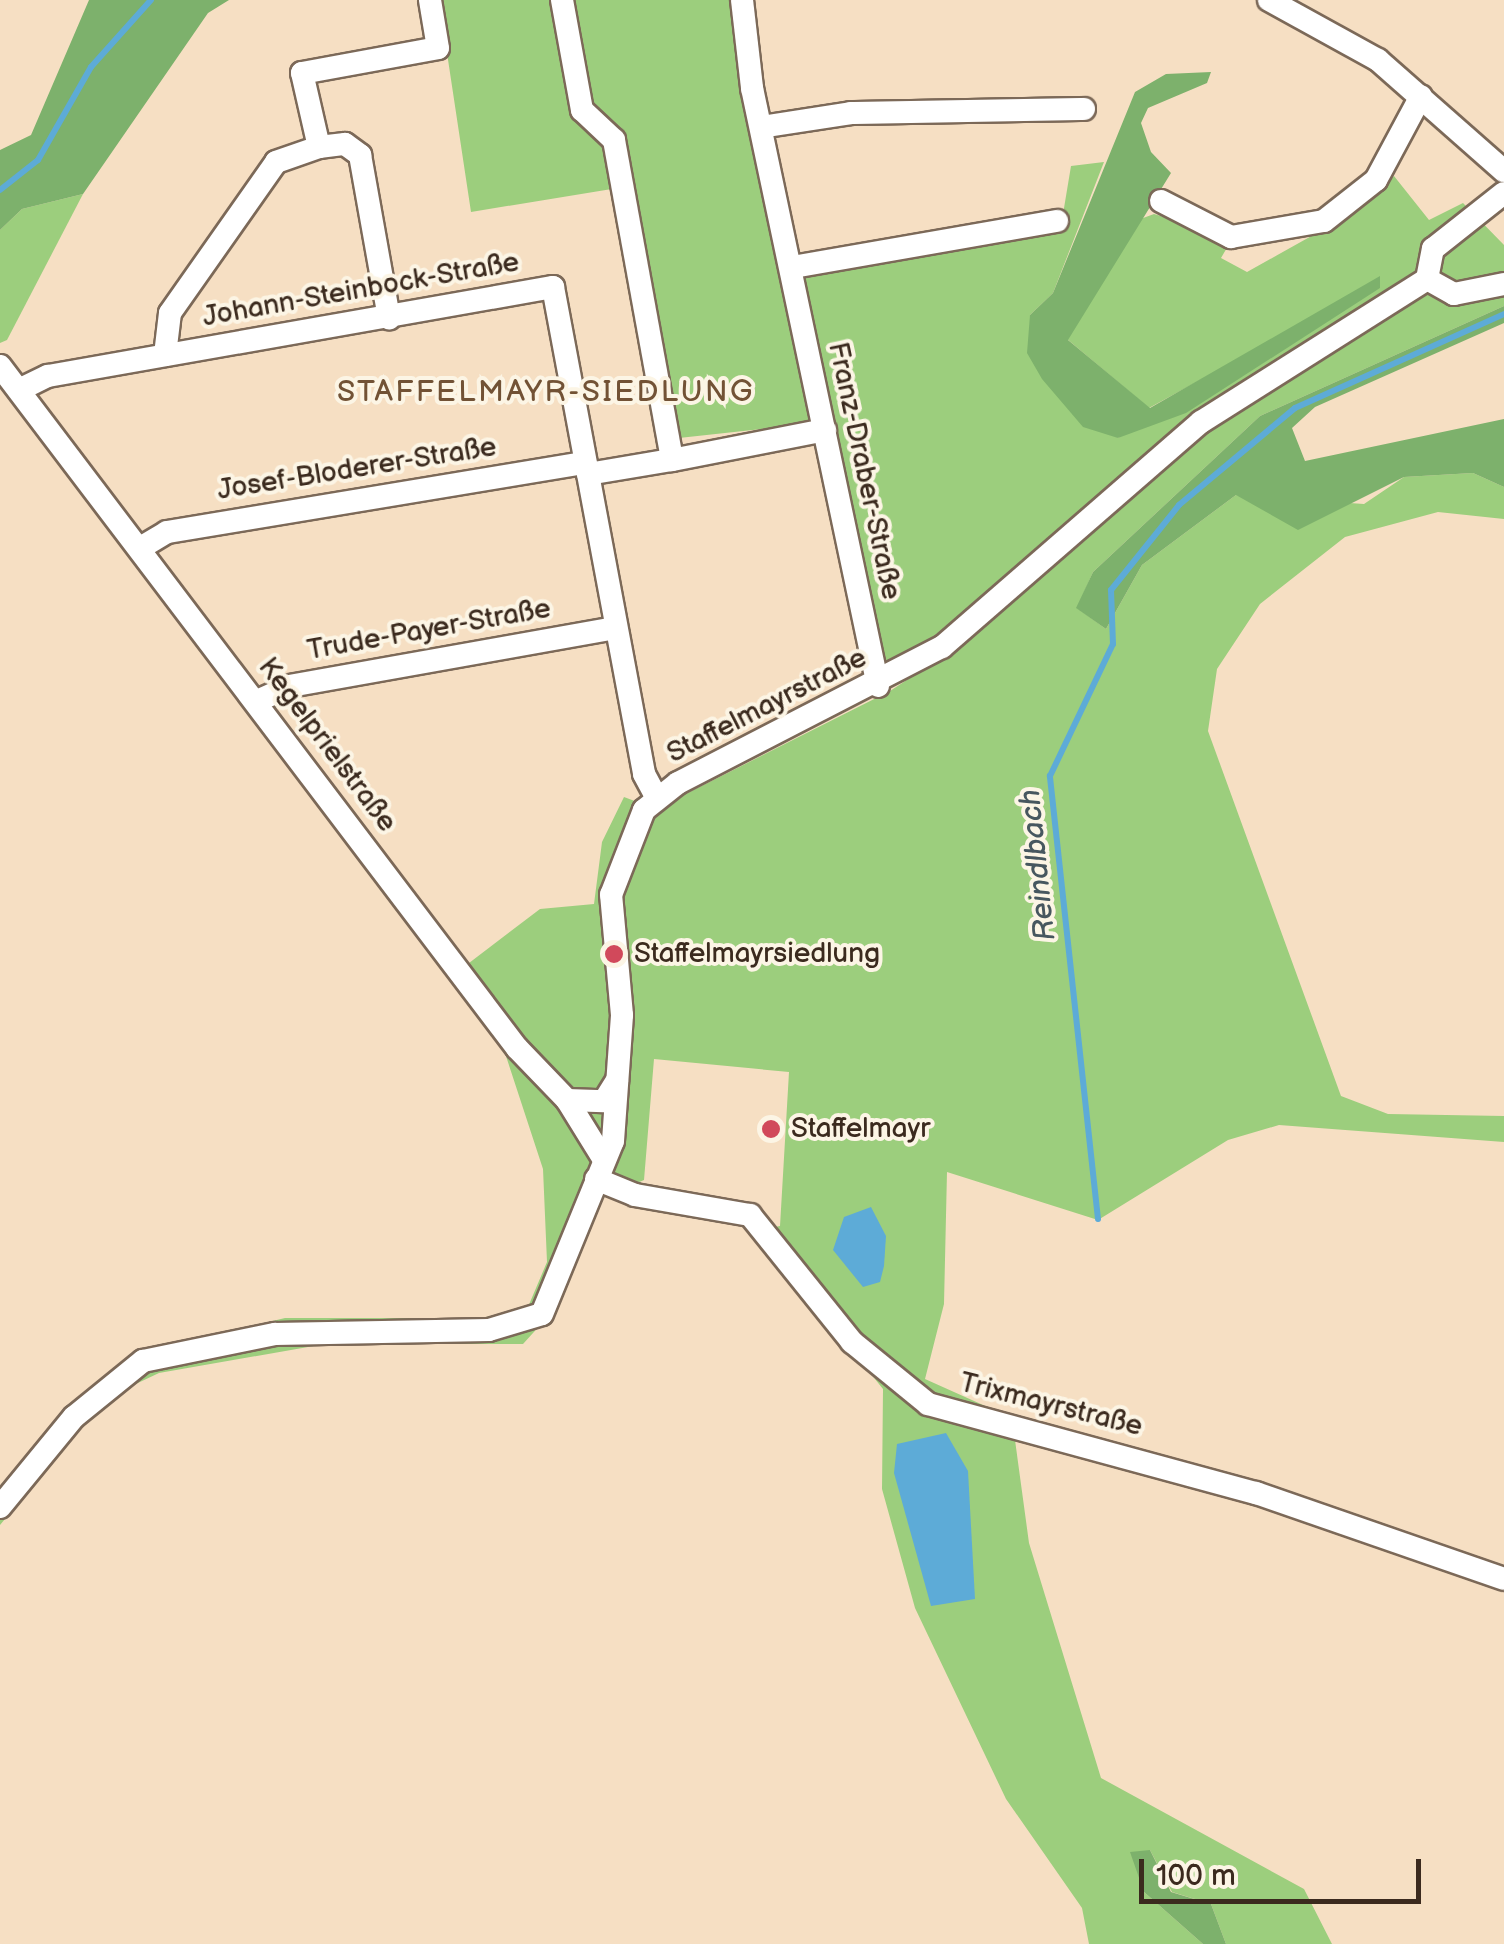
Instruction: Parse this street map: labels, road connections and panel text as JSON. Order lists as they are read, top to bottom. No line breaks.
{"streets":{"street":["Johann-Steinbock-Straße","Josef-Bloderer-Straße","Franz-Draber-Straße","Trude-Payer-Straße","Staffelmayrstraße","Kegelprielstraße","Trixmayrstraße"]},"crossings":[["Johann-Steinbock-Straße","Josef-Bloderer-Straße"],["Johann-Steinbock-Straße","Trude-Payer-Straße"],["Johann-Steinbock-Straße","Staffelmayrstraße"],["Johann-Steinbock-Straße","Kegelprielstraße"],["Josef-Bloderer-Straße","Franz-Draber-Straße"],["Josef-Bloderer-Straße","Kegelprielstraße"],["Franz-Draber-Straße","Staffelmayrstraße"],["Trude-Payer-Straße","Kegelprielstraße"],["Staffelmayrstraße","Kegelprielstraße"],["Staffelmayrstraße","Trixmayrstraße"],["Kegelprielstraße","Trixmayrstraße"]],"districts":["STAFFELMAYR-SIEDLUNG"],"water":["Reindlbach"],"places":["Staffelmayrsiedlung","Staffelmayr"],"scale_bar":"100 m"}
